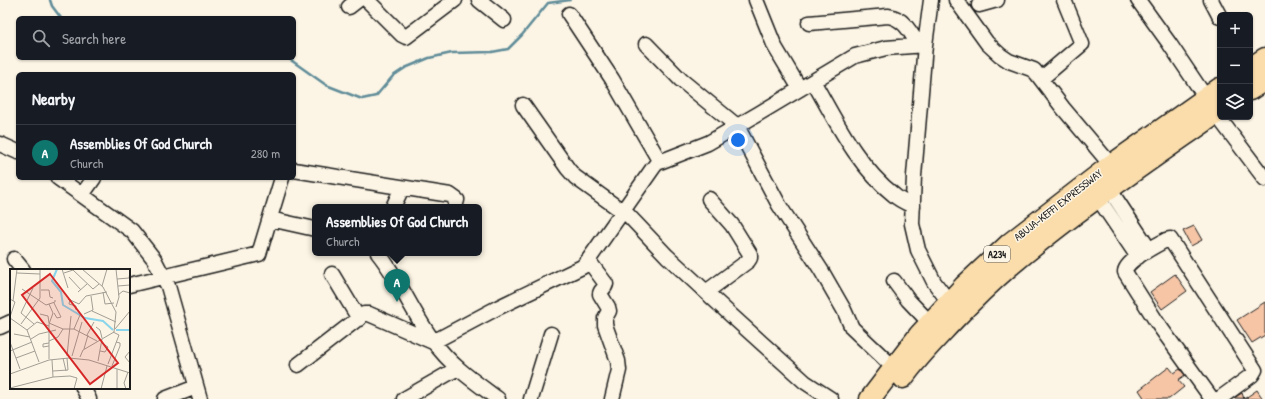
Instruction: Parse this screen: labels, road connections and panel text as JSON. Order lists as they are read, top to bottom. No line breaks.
{"streets":{"highway":["ABUJA-KEFFI EXPRESSWAY","A234"]},"page":{"map_buttons":["+","−"],"search":"Search here","heading":"Nearby","list":[{"mark":"A","name":"Assemblies Of God Church","note":"Church","value":"280 m"}],"popup":["Assemblies Of God Church","Church"],"pins":"A"}}
